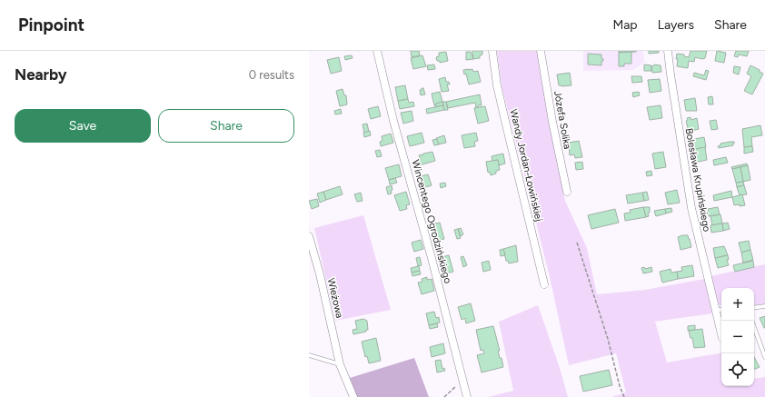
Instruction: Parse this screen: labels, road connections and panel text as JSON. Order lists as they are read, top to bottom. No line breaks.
{"streets":{"street":["Józefa Solika","Wandy Jordan-Łowińskiej","Bolesława Krupińskiego","Wincentego Ogrodzińskiego","Wieżowa"]},"page":{"header":"Pinpoint","nav":["Map","Layers","Share"],"heading":["Nearby","0 results"],"buttons":["Save","Share"],"map_buttons":["+","−"]}}
